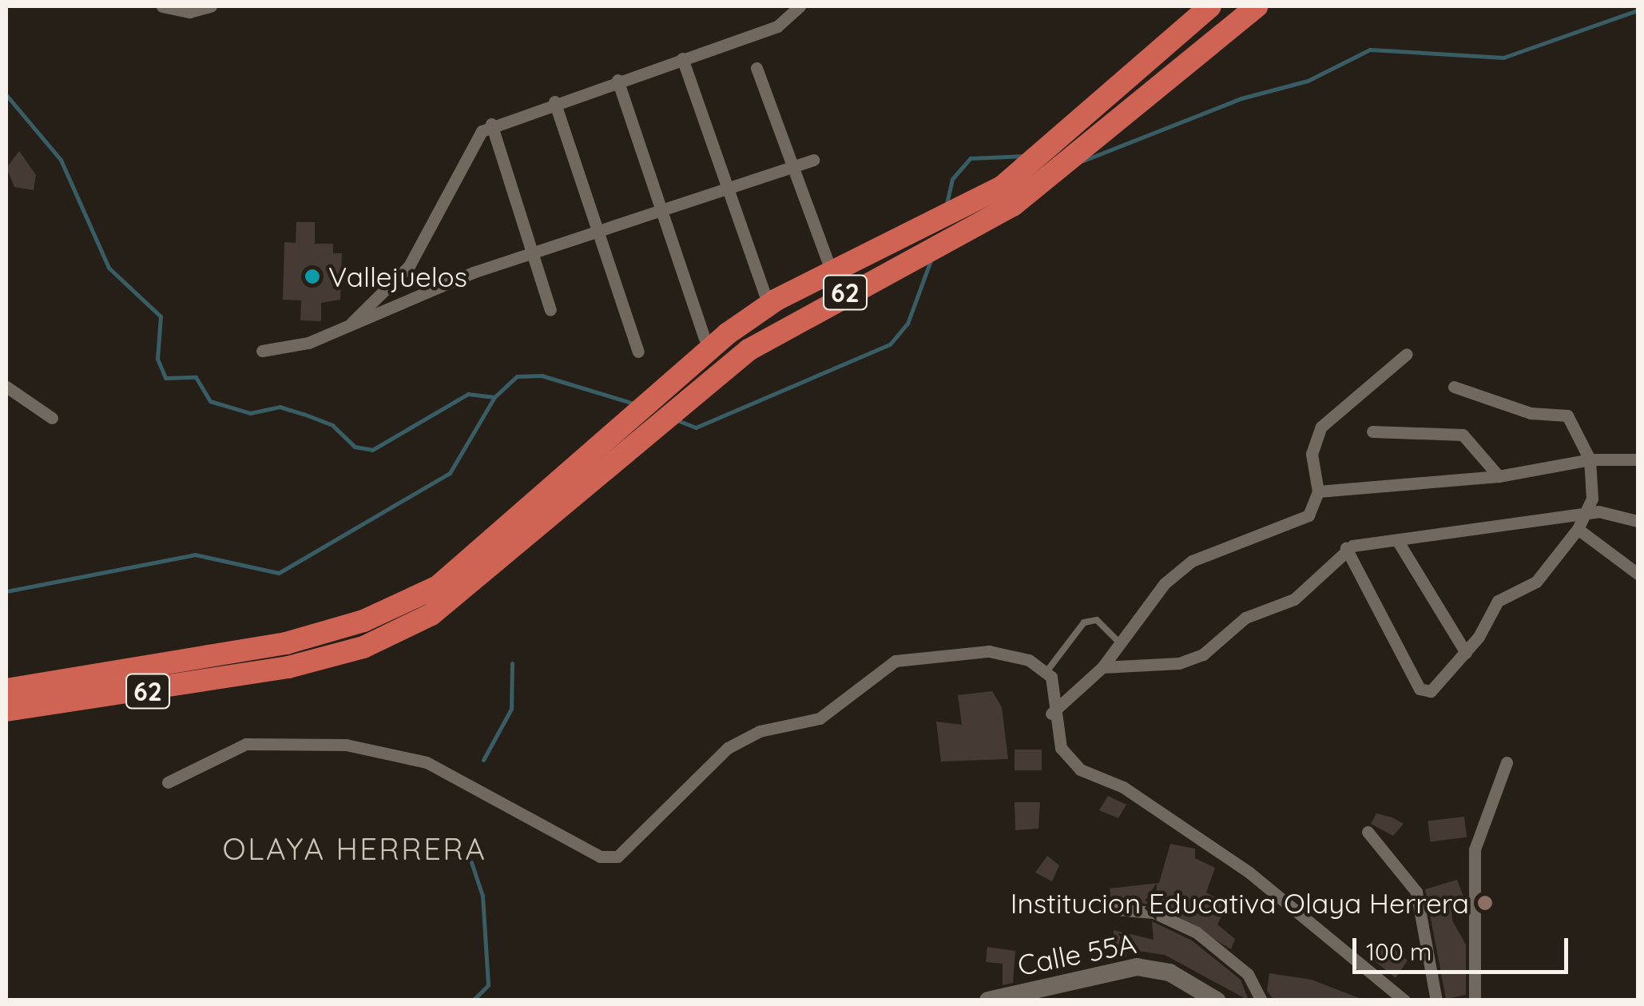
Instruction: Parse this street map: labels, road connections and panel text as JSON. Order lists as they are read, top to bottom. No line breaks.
{"streets":{"highway":["62"],"street":["Calle 55A"]},"districts":["OLAYA HERRERA"],"places":["Vallejuelos","Institucion Educativa Olaya Herrera"],"scale_bar":"100 m"}
